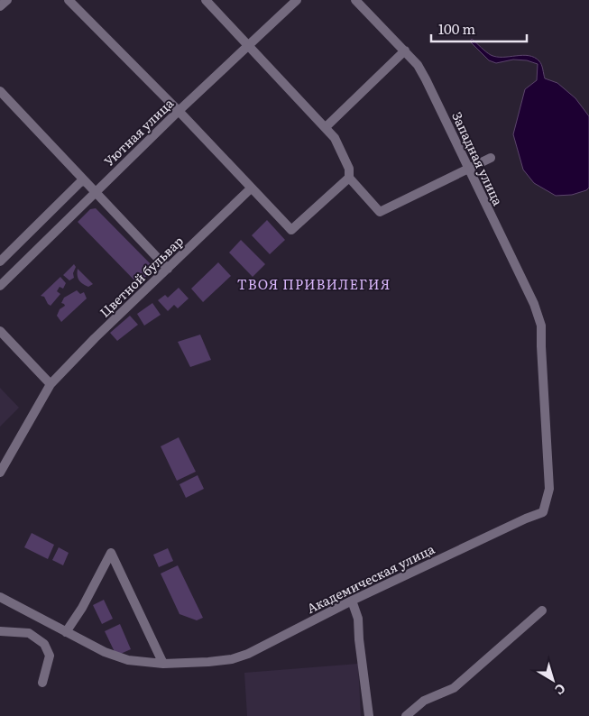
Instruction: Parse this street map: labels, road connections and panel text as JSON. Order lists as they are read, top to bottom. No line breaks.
{"streets":{"street":["Уютная улица","Западная улица","Цветной бульвар","Академическая улица"]},"crossings":[["Западная улица","Академическая улица"]],"districts":["ТВОЯ ПРИВИЛЕГИЯ"],"scale_bar":"100 m","north":"bottom right"}
